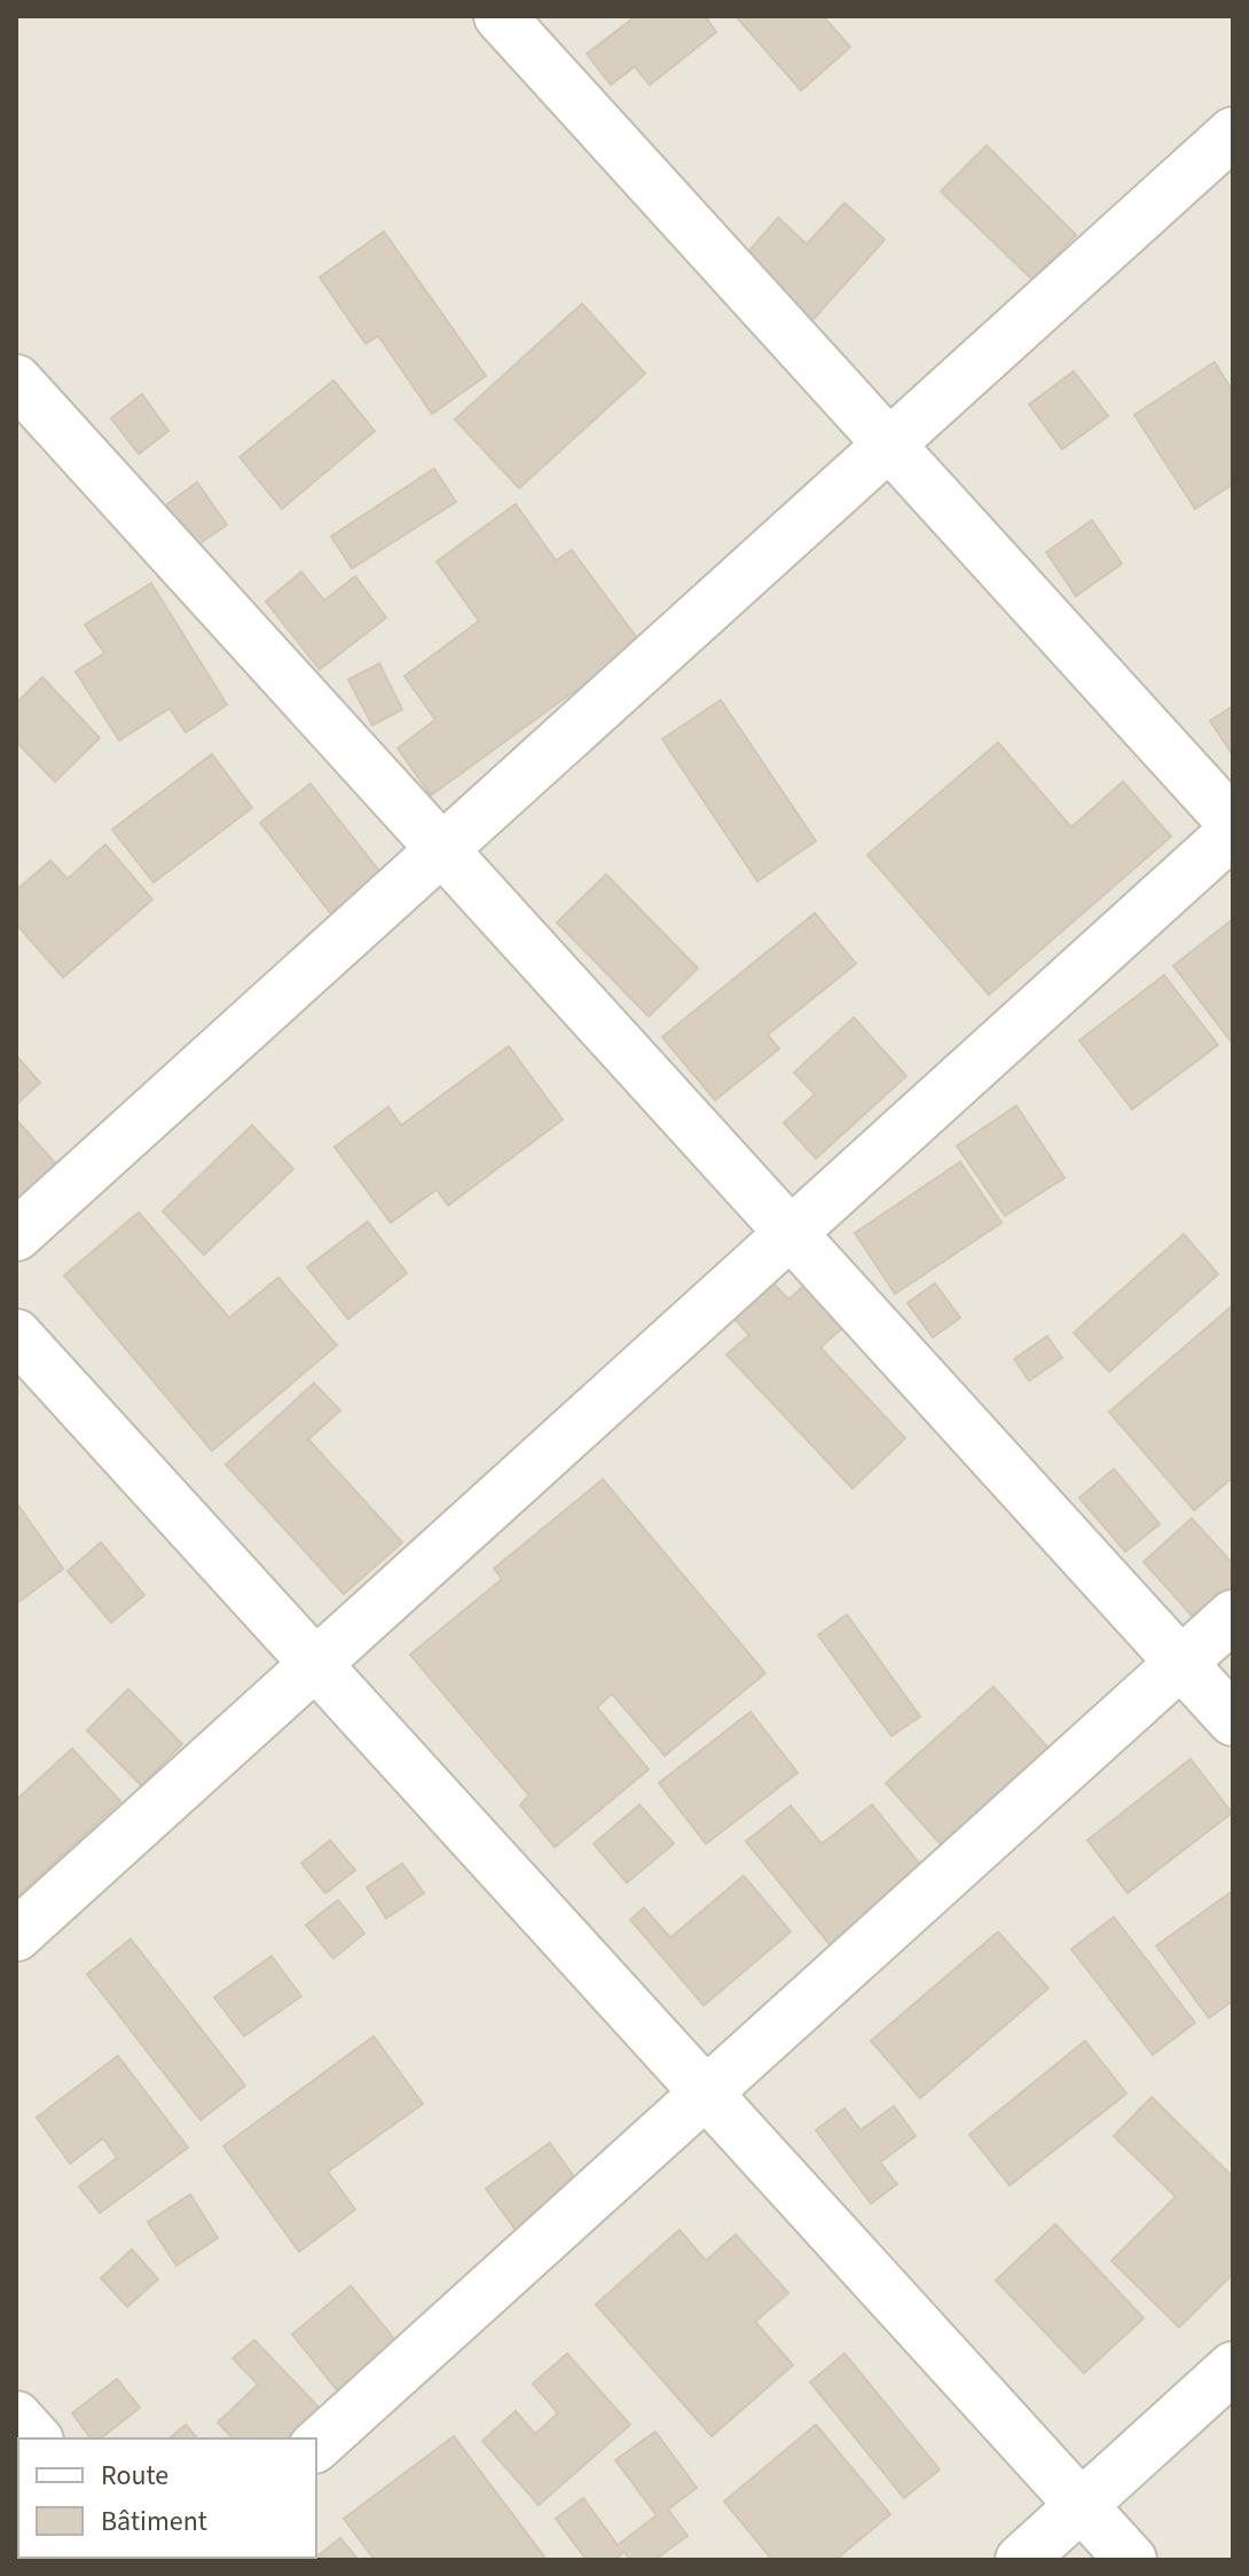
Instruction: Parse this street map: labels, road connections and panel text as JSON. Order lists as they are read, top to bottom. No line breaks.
{"legend":["Route","Bâtiment"]}
